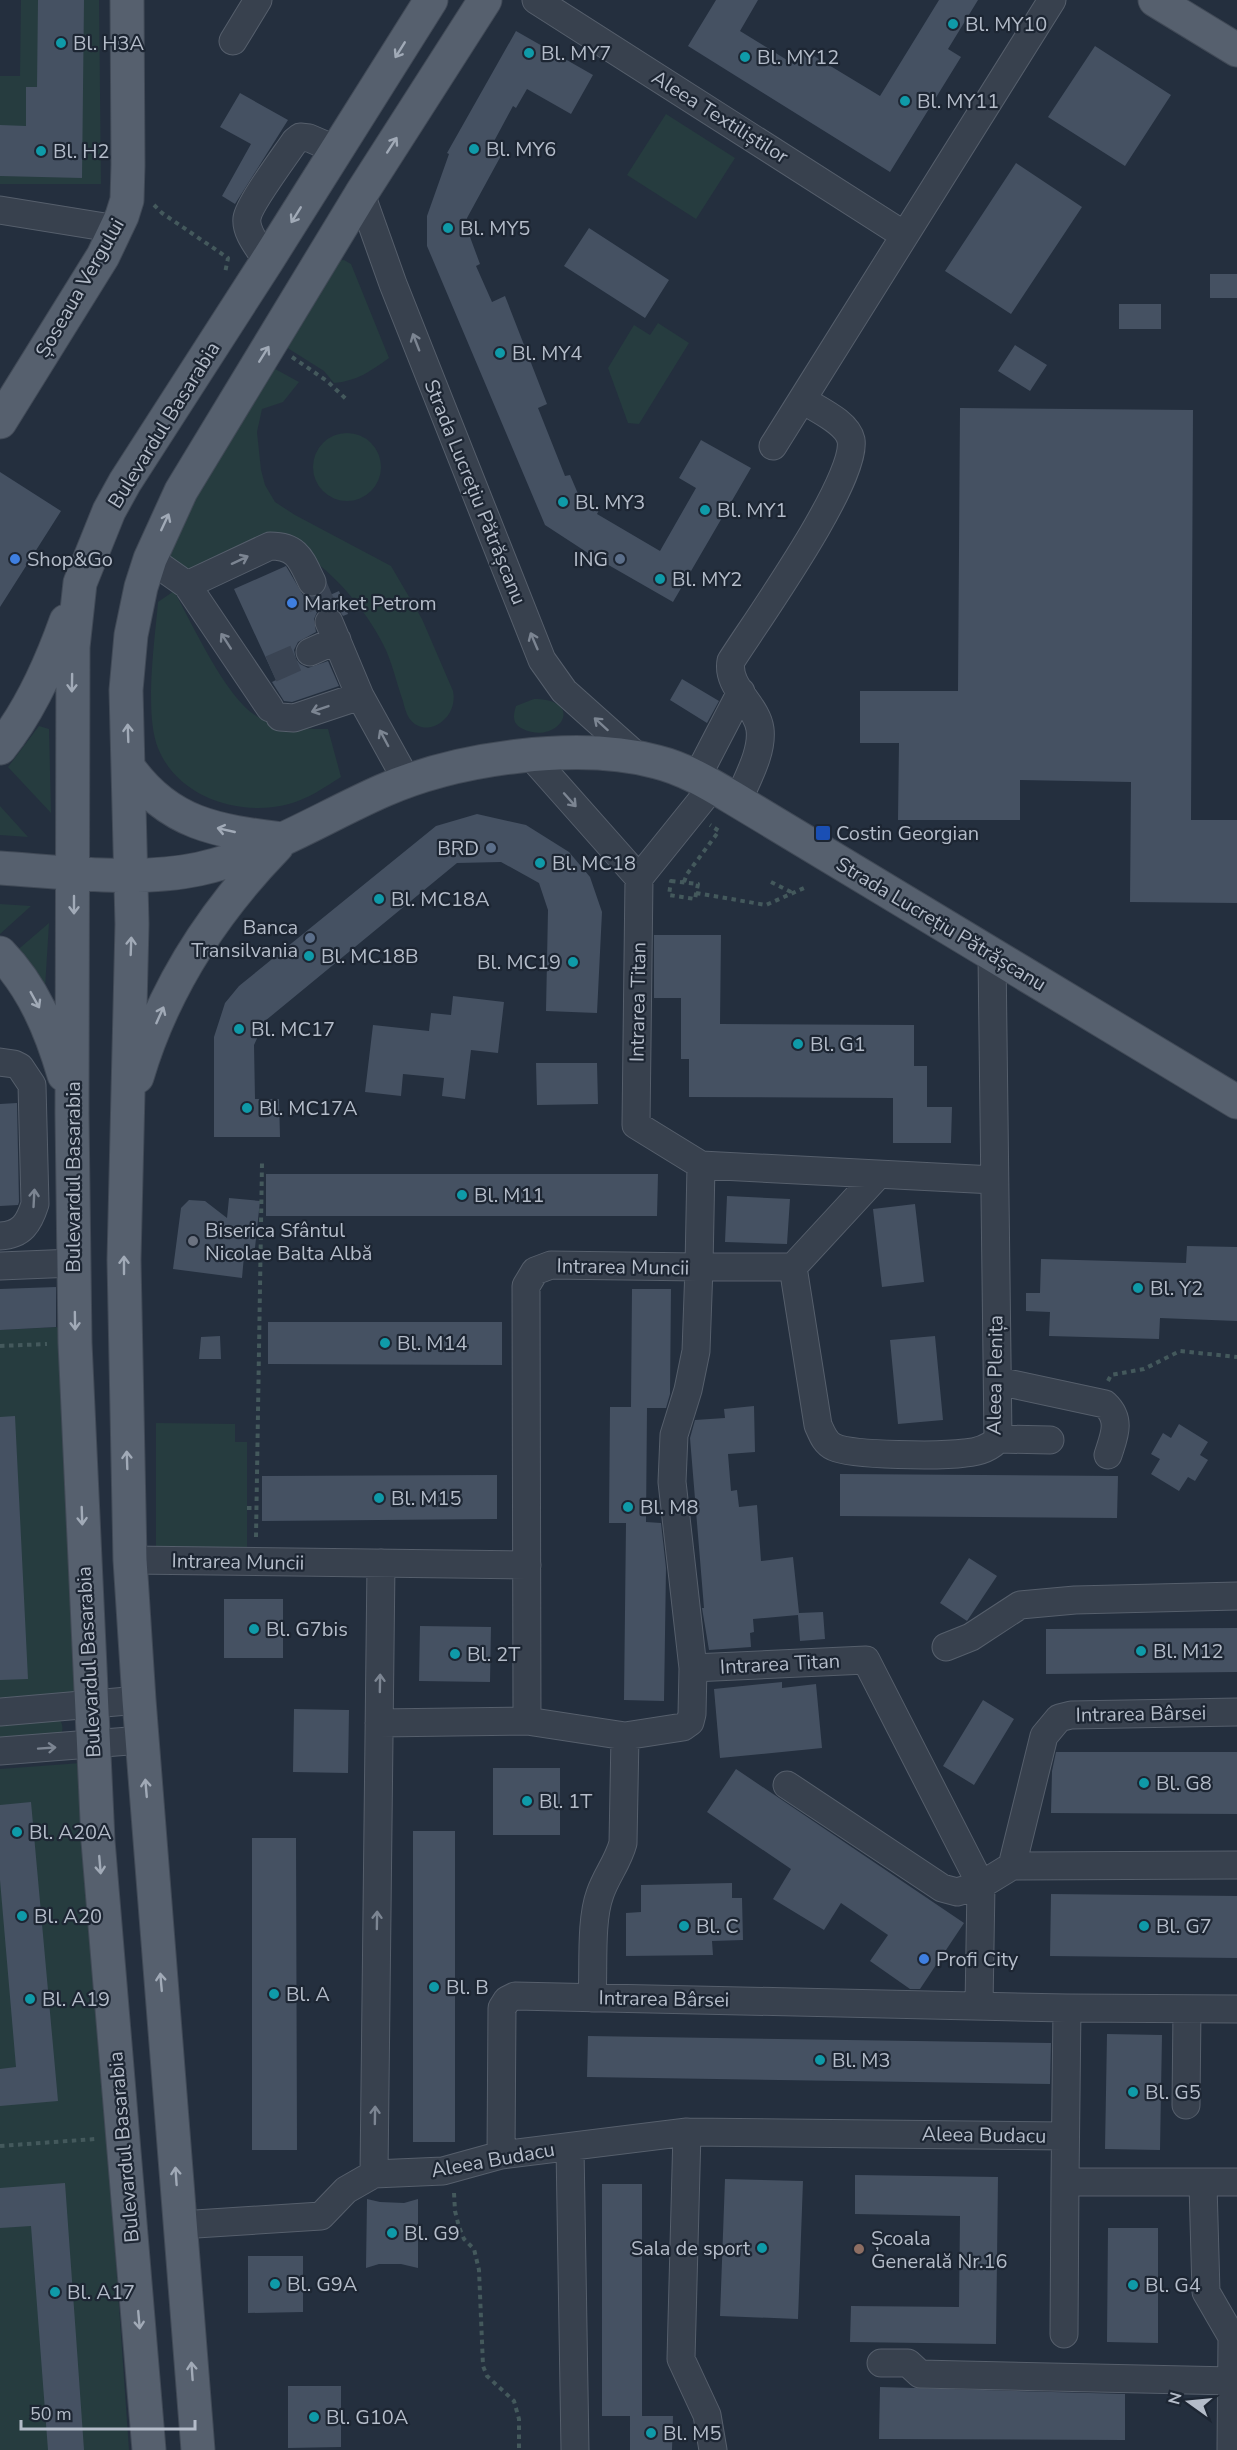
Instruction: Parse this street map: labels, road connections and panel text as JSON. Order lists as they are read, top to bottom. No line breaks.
{"streets":{"main road":["Șoseaua Vergului","Bulevardul Basarabia","Strada Lucrețiu Pătrășcanu"],"street":["Aleea Textiliștilor","Intrarea Titan","Intrarea Muncii","Aleea Plenița","Intrarea Bârsei","Aleea Budacu"]},"crossings":[["Bulevardul Basarabia","Strada Lucrețiu Pătrășcanu"],["Strada Lucrețiu Pătrășcanu","Aleea Plenița"],["Intrarea Titan","Intrarea Muncii"],["Intrarea Bârsei","Aleea Budacu"]],"places":{"other":["Bl. MY10","Bl. H3A","Bl. MY7","Bl. MY12","Bl. MY11","Bl. MY6","Bl. H2","Bl. MY5","Bl. MY4","Bl. MY3","Bl. MY1","Shop&Go","ING","Bl. MY2","Market Petrom","BRD","Bl. MC18","Bl. MC18A","Banca Transilvania","Bl. MC18B","Bl. MC19","Bl. MC17","Bl. G1","Bl. MC17A","Bl. M11","Biserica Sfântul Nicolae Balta Albă","Bl. Y2","Bl. M14","Bl. M15","Bl. M8","Bl. G7bis","Bl. M12","Bl. 2T","Bl. G8","Bl. 1T","Bl. A20A","Bl. A20","Bl. C","Bl. G7","Profi City","Bl. B","Bl. A","Bl. A19","Bl. M3","Bl. G5","Bl. G9","Sala de sport","Școala Generală Nr.16","Bl. G9A","Bl. G4","Bl. A17","Bl. G10A","Bl. M5"],"transit":["Costin Georgian"]},"scale_bar":"50 m","north":"left"}
